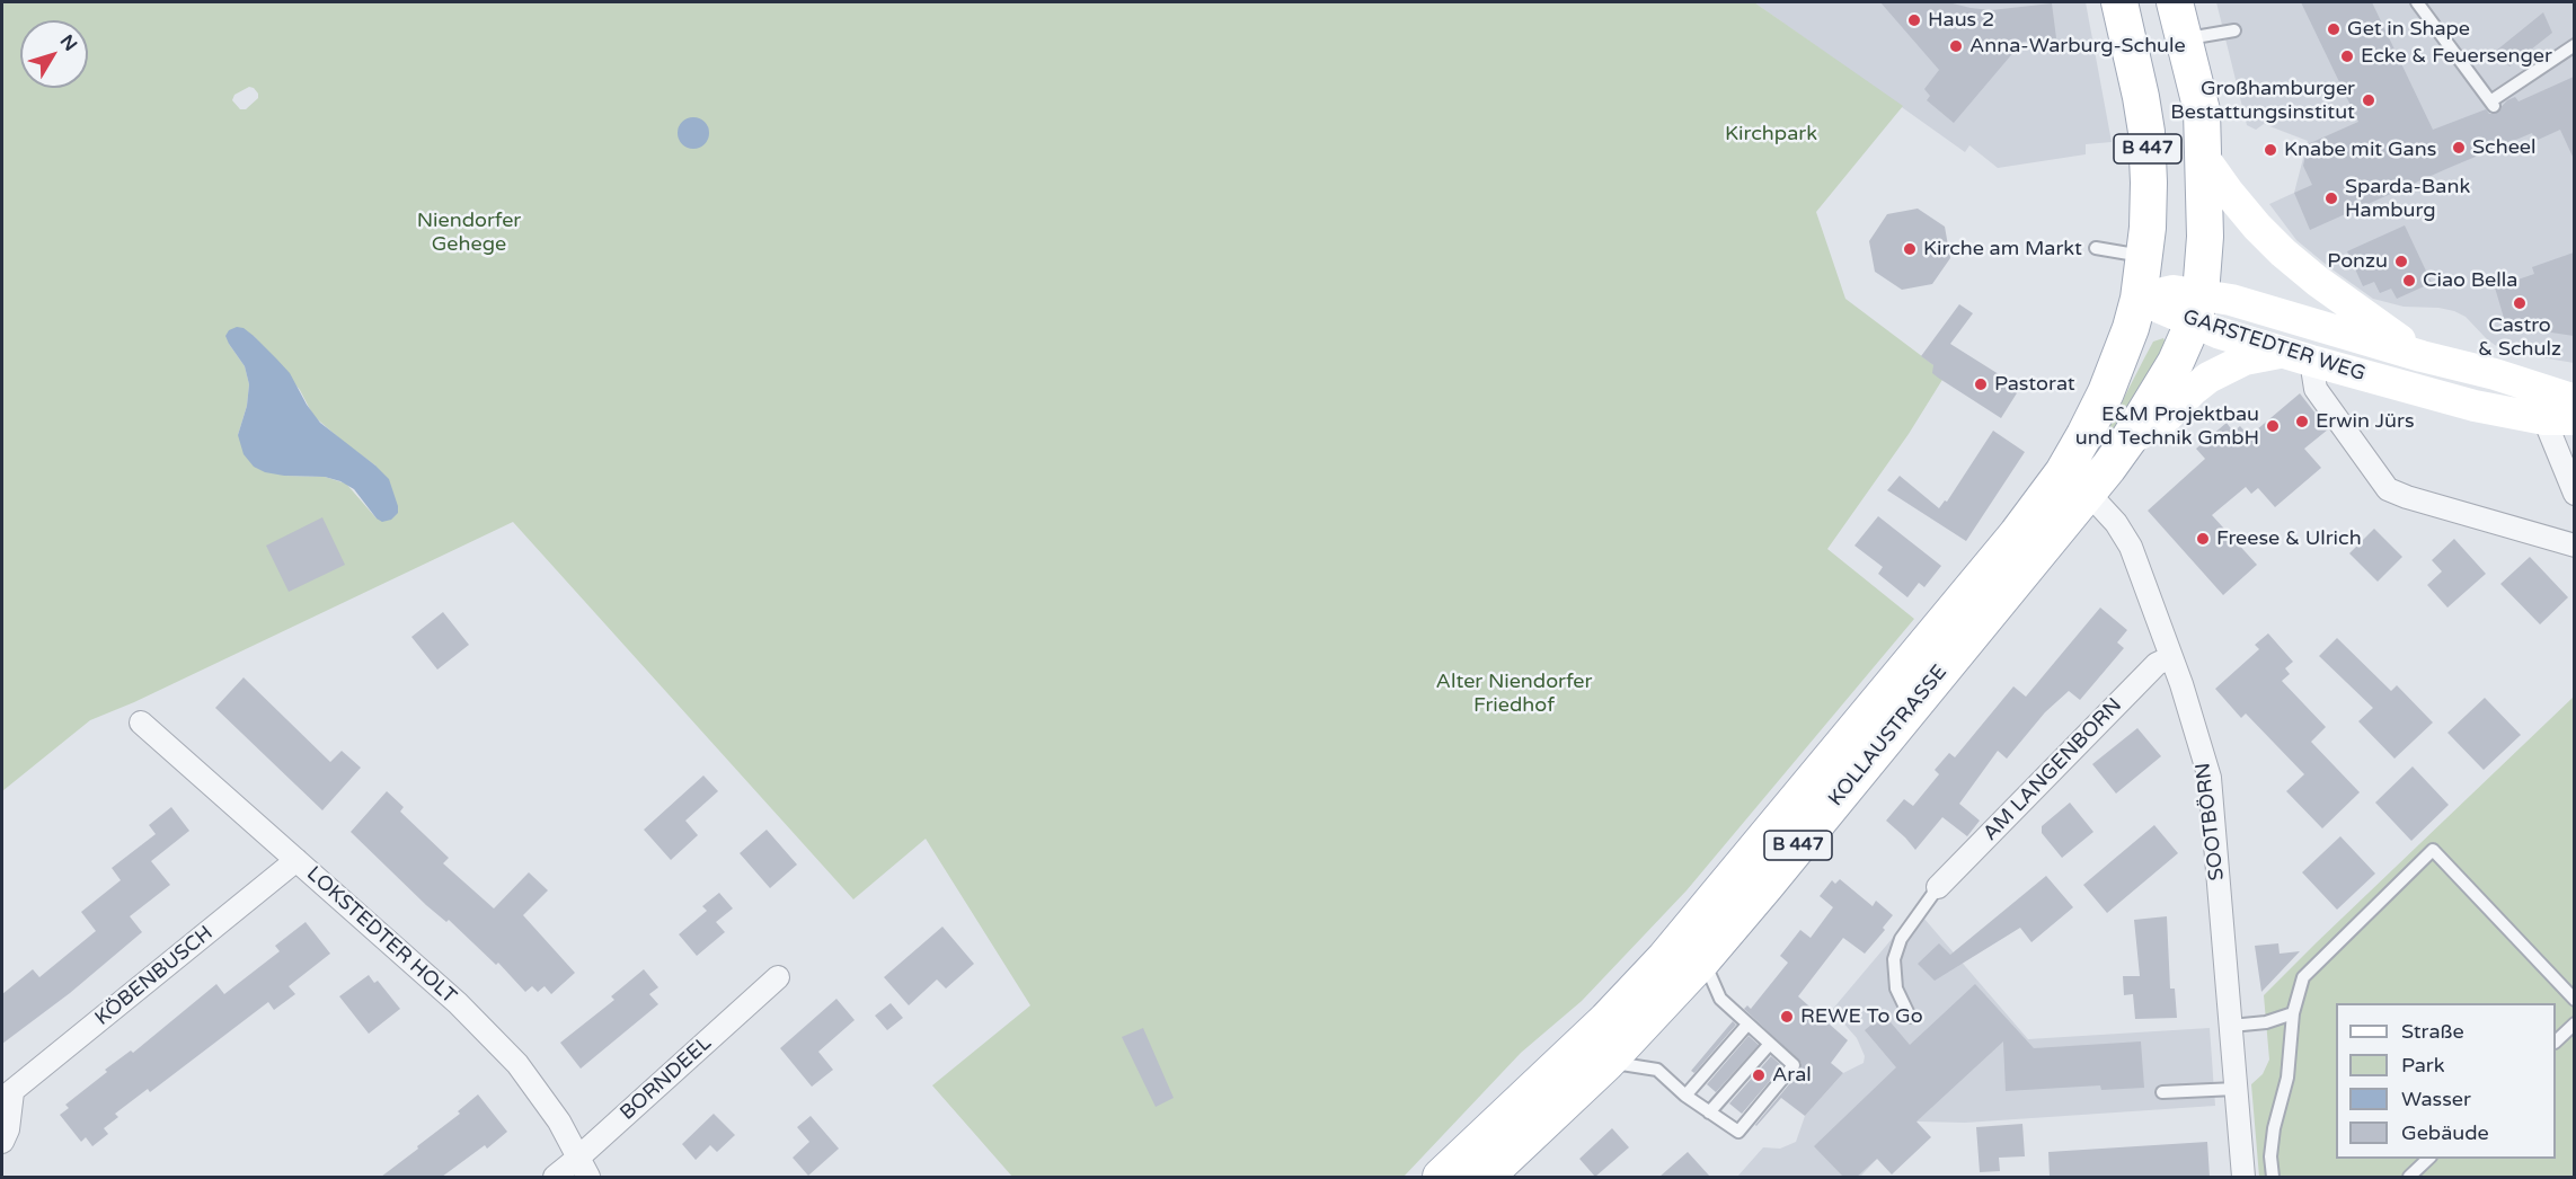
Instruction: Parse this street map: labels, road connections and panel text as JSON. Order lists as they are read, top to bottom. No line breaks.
{"streets":{"main road":["B 447","GARSTEDTER WEG","KOLLAUSTRASSE"],"street":["AM LANGENBORN","SOOTBÖRN","LOKSTEDTER HOLT","KÖBENBUSCH","BORNDEEL"]},"crossings":[["B 447","GARSTEDTER WEG"],["B 447","KOLLAUSTRASSE"],["B 447","SOOTBÖRN"],["GARSTEDTER WEG","KOLLAUSTRASSE"],["KOLLAUSTRASSE","SOOTBÖRN"],["AM LANGENBORN","SOOTBÖRN"],["LOKSTEDTER HOLT","KÖBENBUSCH"],["LOKSTEDTER HOLT","BORNDEEL"]],"parks":["Kirchpark","Niendorfer Gehege","Alter Niendorfer Friedhof"],"places":["Haus 2","Get in Shape","Anna-Warburg-Schule","Ecke & Feuersenger","Großhamburger Bestattungsinstitut","Scheel","Knabe mit Gans","Sparda-Bank Hamburg","Kirche am Markt","Ponzu","Ciao Bella","Castro & Schulz","Pastorat","Erwin Jürs","E&M Projektbau und Technik GmbH","Freese & Ulrich","REWE To Go","Aral"],"legend":["Straße","Park","Wasser","Gebäude"],"north":"top right"}
